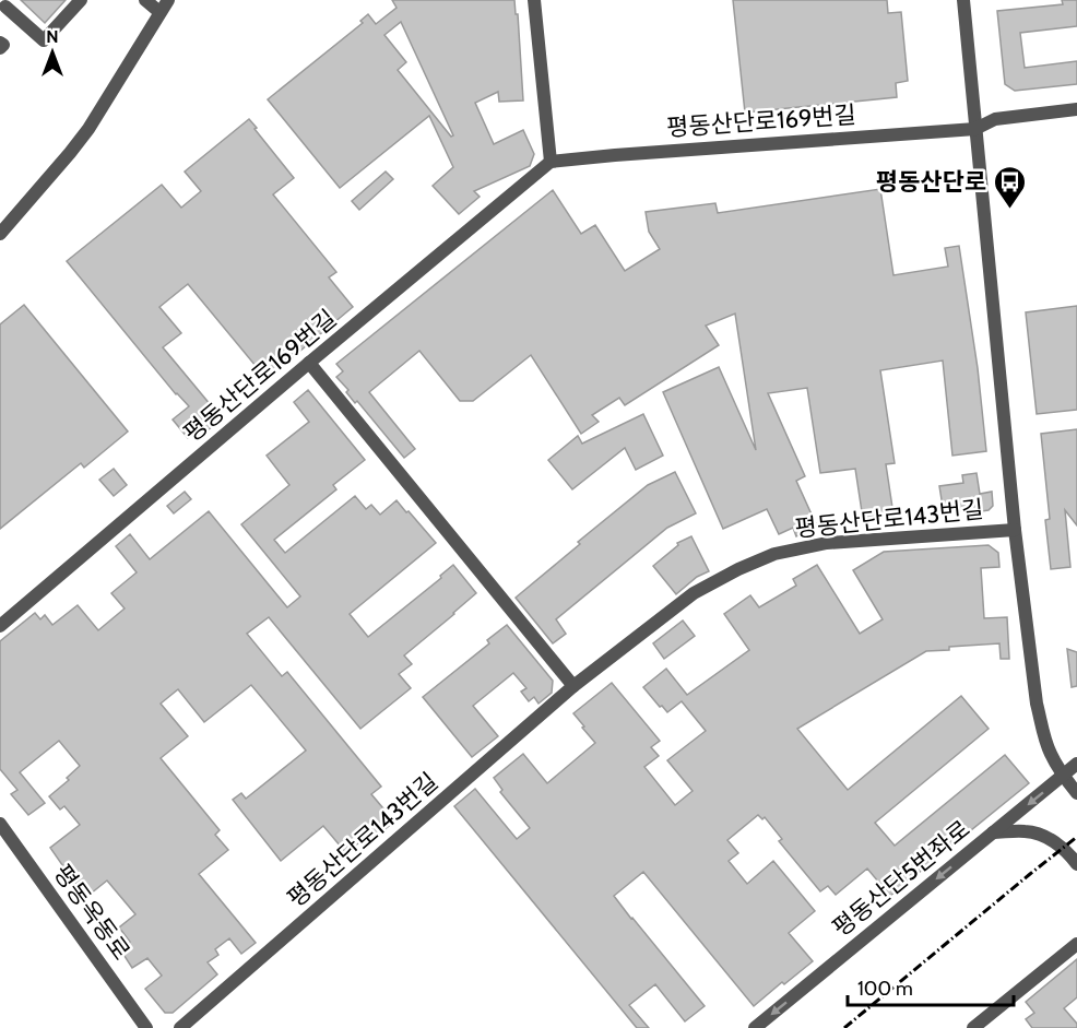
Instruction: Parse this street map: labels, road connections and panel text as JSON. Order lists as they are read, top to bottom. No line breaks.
{"streets":{"street":["평동산단로169번길","평동산단로143번길","평동산단5번좌로","평동옥동로"]},"one_way":["평동산단5번좌로"],"places":{"bus stop":["평동산단로"]},"scale_bar":"100 m","north":"top"}
